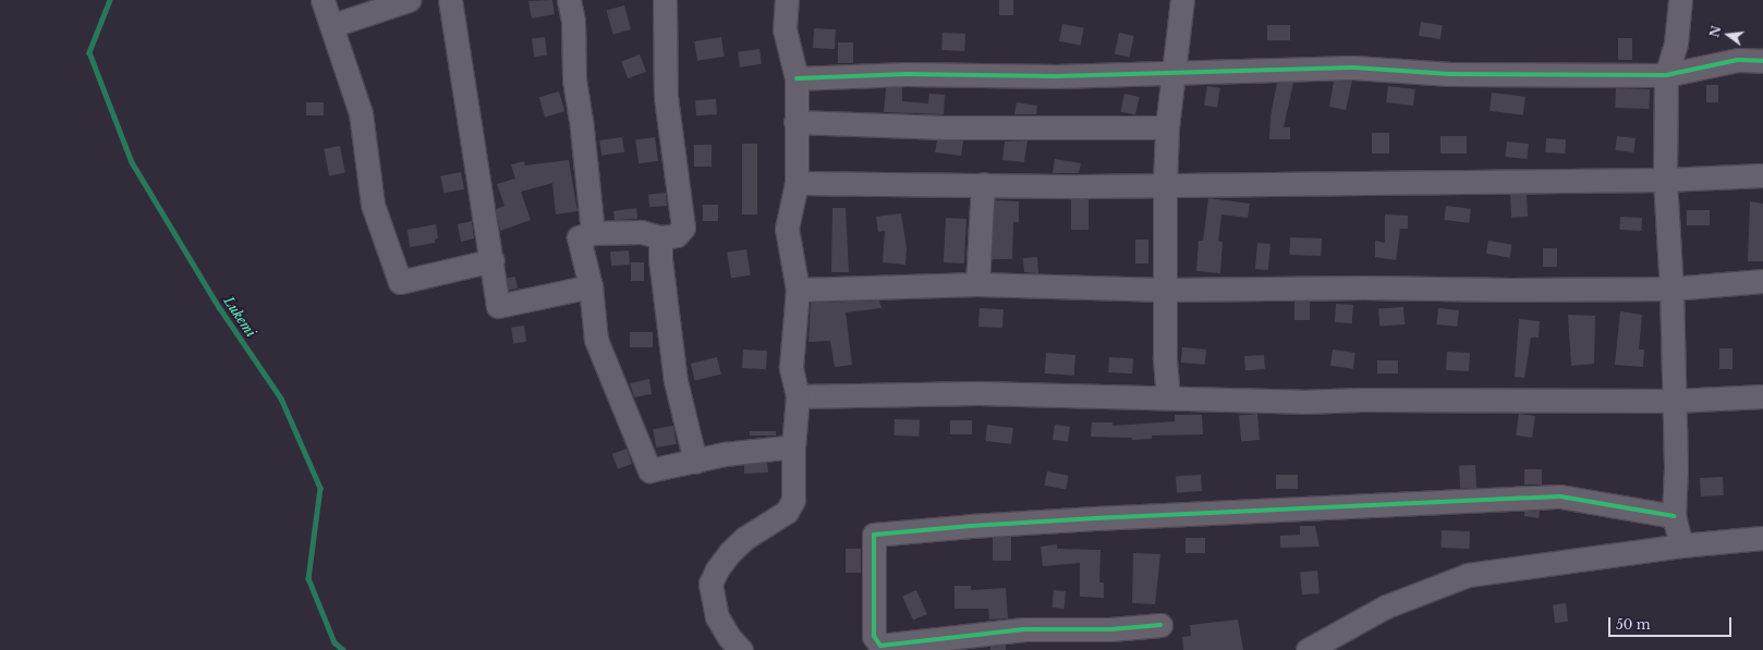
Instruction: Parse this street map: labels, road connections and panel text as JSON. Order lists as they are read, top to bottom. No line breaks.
{"water":["Lukemi"],"scale_bar":"50 m","north":"left"}
